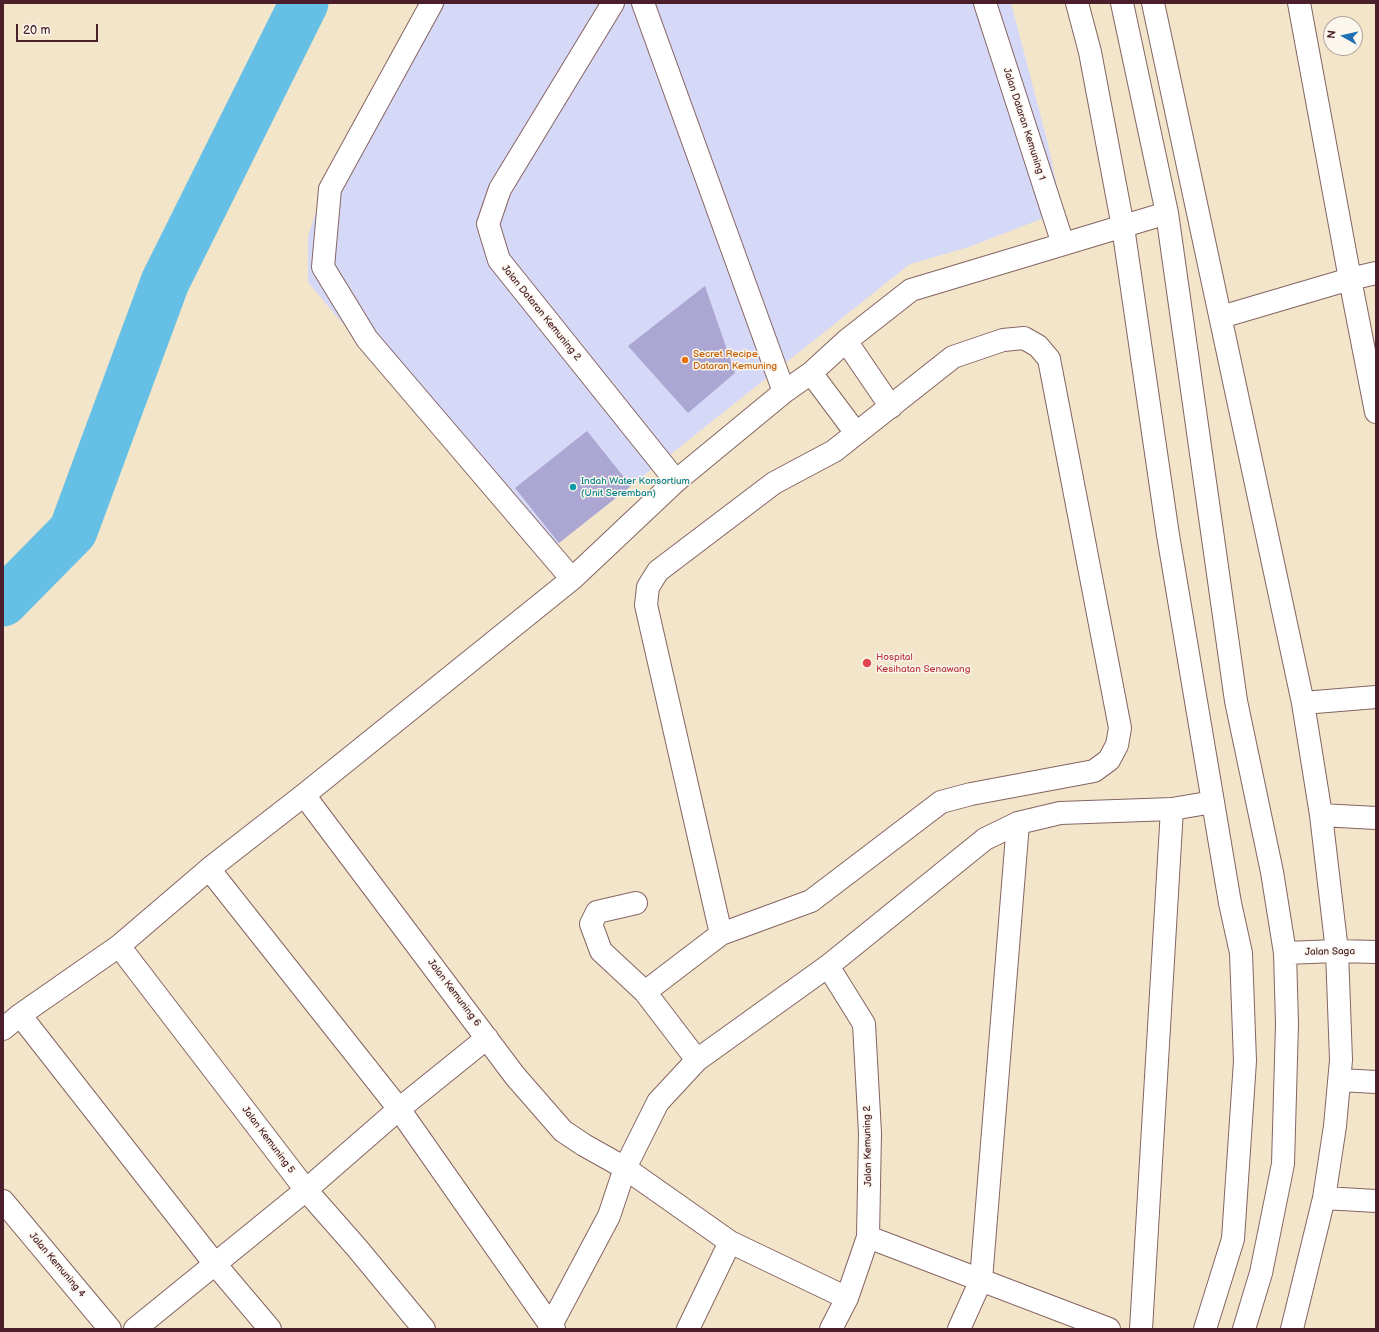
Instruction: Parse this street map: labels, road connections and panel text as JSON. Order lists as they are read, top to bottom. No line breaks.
{"streets":{"street":["Jalan Dataran Kemuning 1","Jalan Dataran Kemuning 2","Jalan Saga","Jalan Kemuning 6","Jalan Kemuning 5","Jalan Kemuning 2","Jalan Kemuning 4"]},"crossings":[["Jalan Kemuning 6","Jalan Kemuning 2"]],"places":["Secret Recipe Dataran Kemuning","Indah Water Konsortium (Unit Seremban)","Hospital Kesihatan Senawang"],"scale_bar":"20 m","north":"left"}
